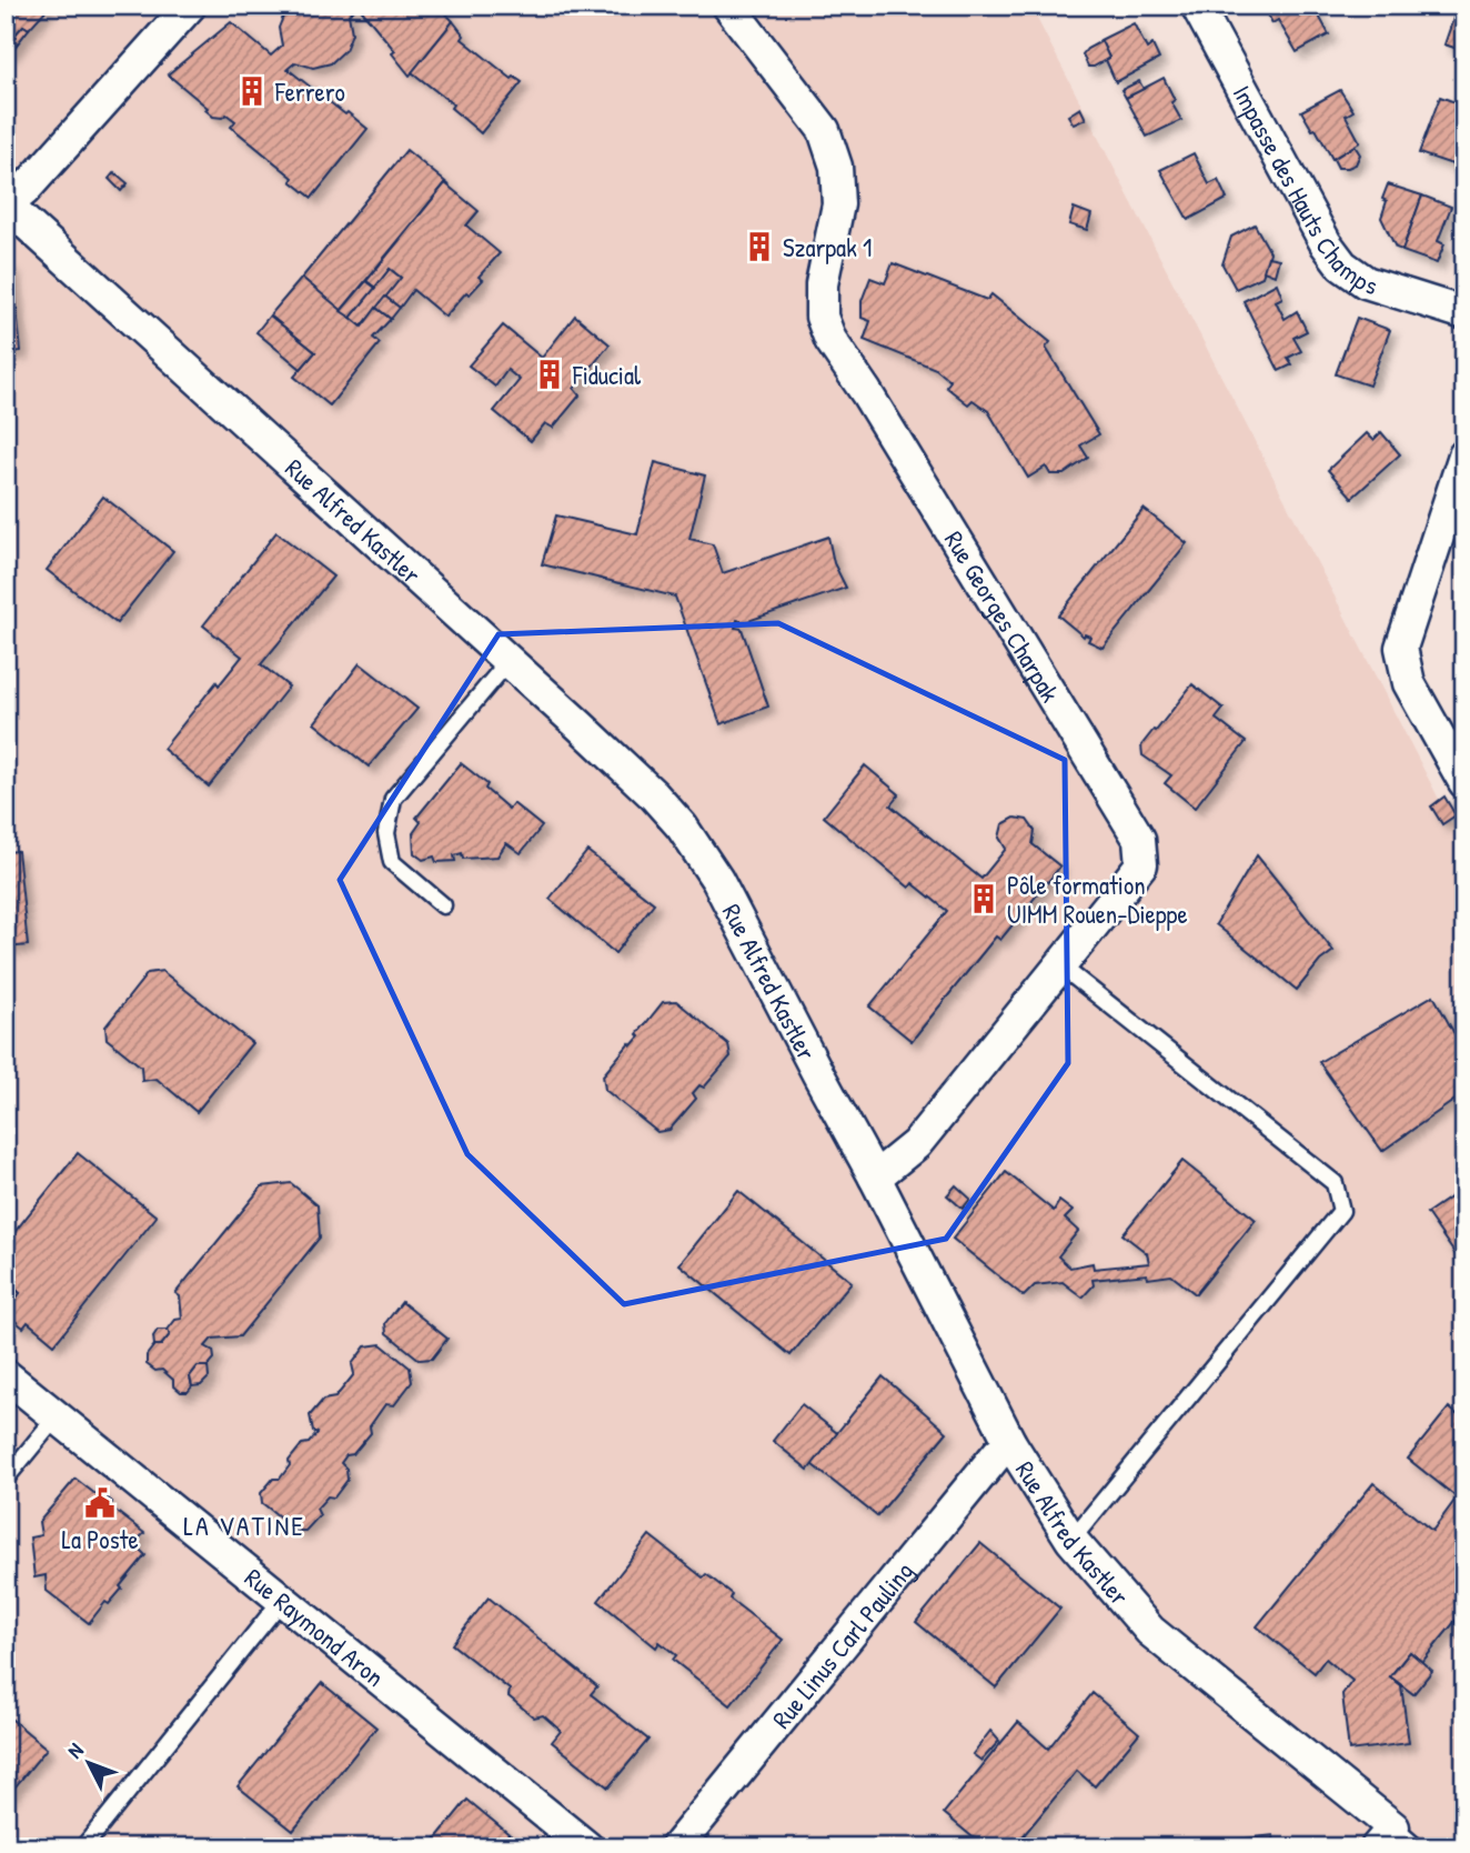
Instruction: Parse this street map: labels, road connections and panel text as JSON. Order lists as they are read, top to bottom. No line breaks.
{"streets":{"street":["Impasse des Hauts Champs","Rue Alfred Kastler","Rue Georges Charpak","Rue Raymond Aron","Rue Linus Carl Pauling"]},"crossings":[["Rue Alfred Kastler","Rue Georges Charpak"],["Rue Alfred Kastler","Rue Linus Carl Pauling"]],"districts":["LA VATINE"],"places":{"building":["Ferrero","Szarpak 1","Fiducial","Pôle formation UIMM Rouen-Dieppe"],"public building":["La Poste"]},"north":"top left"}
